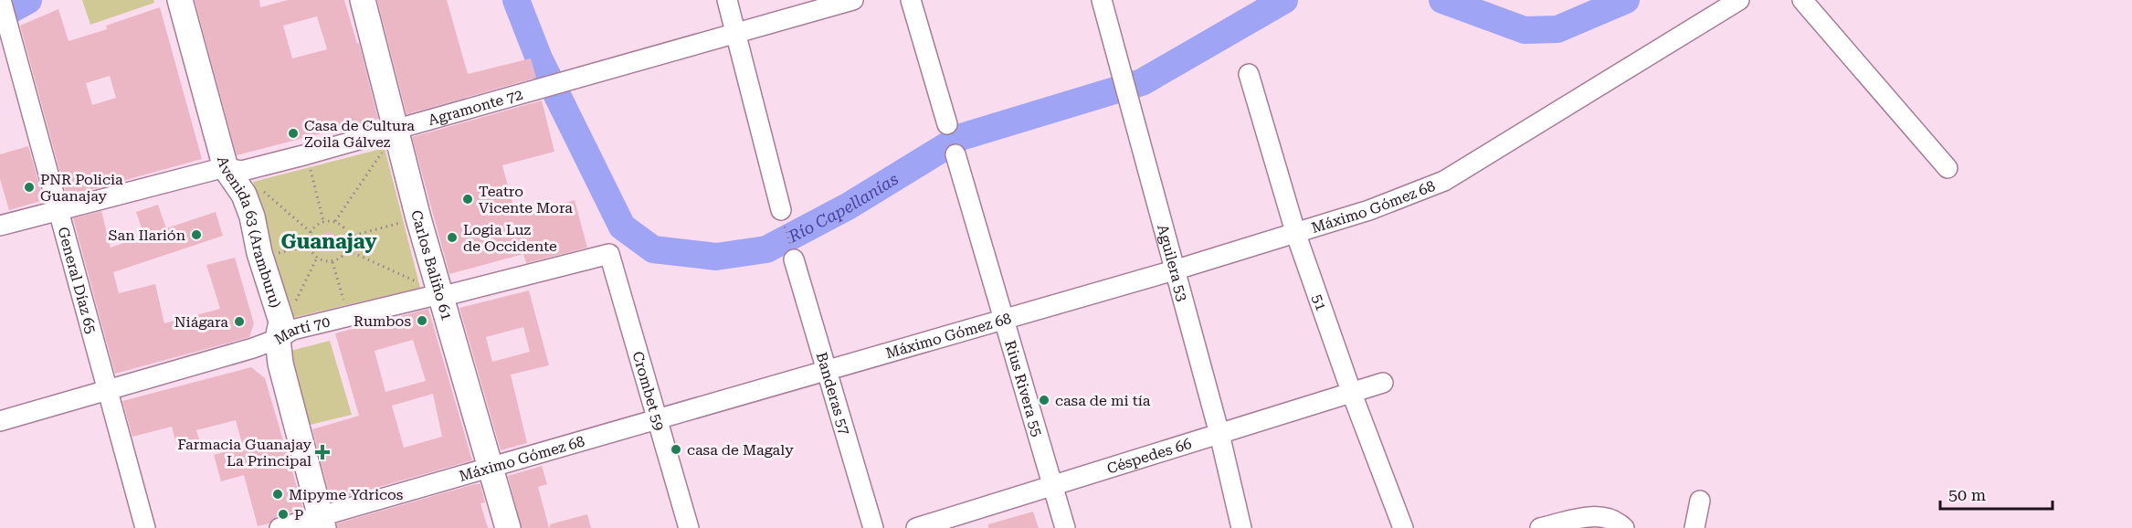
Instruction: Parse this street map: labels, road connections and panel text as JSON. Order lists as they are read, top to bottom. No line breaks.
{"streets":{"main road":["Avenida 63 (Aramburu)","Carlos Baliño 61"],"street":["Agramonte 72","Máximo Gómez 68","Aguilera 53","General Díaz 65","51","Martí 70","Rius Rivera 55","Crombet 59","Banderas 57","Céspedes 66"]},"crossings":[["Agramonte 72","Avenida 63 (Aramburu)"],["Agramonte 72","Carlos Baliño 61"],["Agramonte 72","General Díaz 65"],["Máximo Gómez 68","Avenida 63 (Aramburu)"],["Máximo Gómez 68","Aguilera 53"],["Máximo Gómez 68","Carlos Baliño 61"],["Máximo Gómez 68","51"],["Máximo Gómez 68","Rius Rivera 55"],["Máximo Gómez 68","Crombet 59"],["Máximo Gómez 68","Banderas 57"],["Avenida 63 (Aramburu)","Martí 70"],["Aguilera 53","Céspedes 66"],["Carlos Baliño 61","Martí 70"],["General Díaz 65","Martí 70"],["51","Céspedes 66"],["Martí 70","Crombet 59"],["Rius Rivera 55","Céspedes 66"]],"districts":["Guanajay"],"water":["Río Capellanías"],"places":{"other":["Casa de Cultura Zoila Gálvez","PNR Policia Guanajay","Teatro Vicente Mora","San Ilarión","Logia Luz de Occidente","Rumbos","Niágara","casa de mi tía","casa de Magaly","Mipyme Ydricos","P"],"health":["Farmacia Guanajay La Principal"]},"scale_bar":"50 m"}
